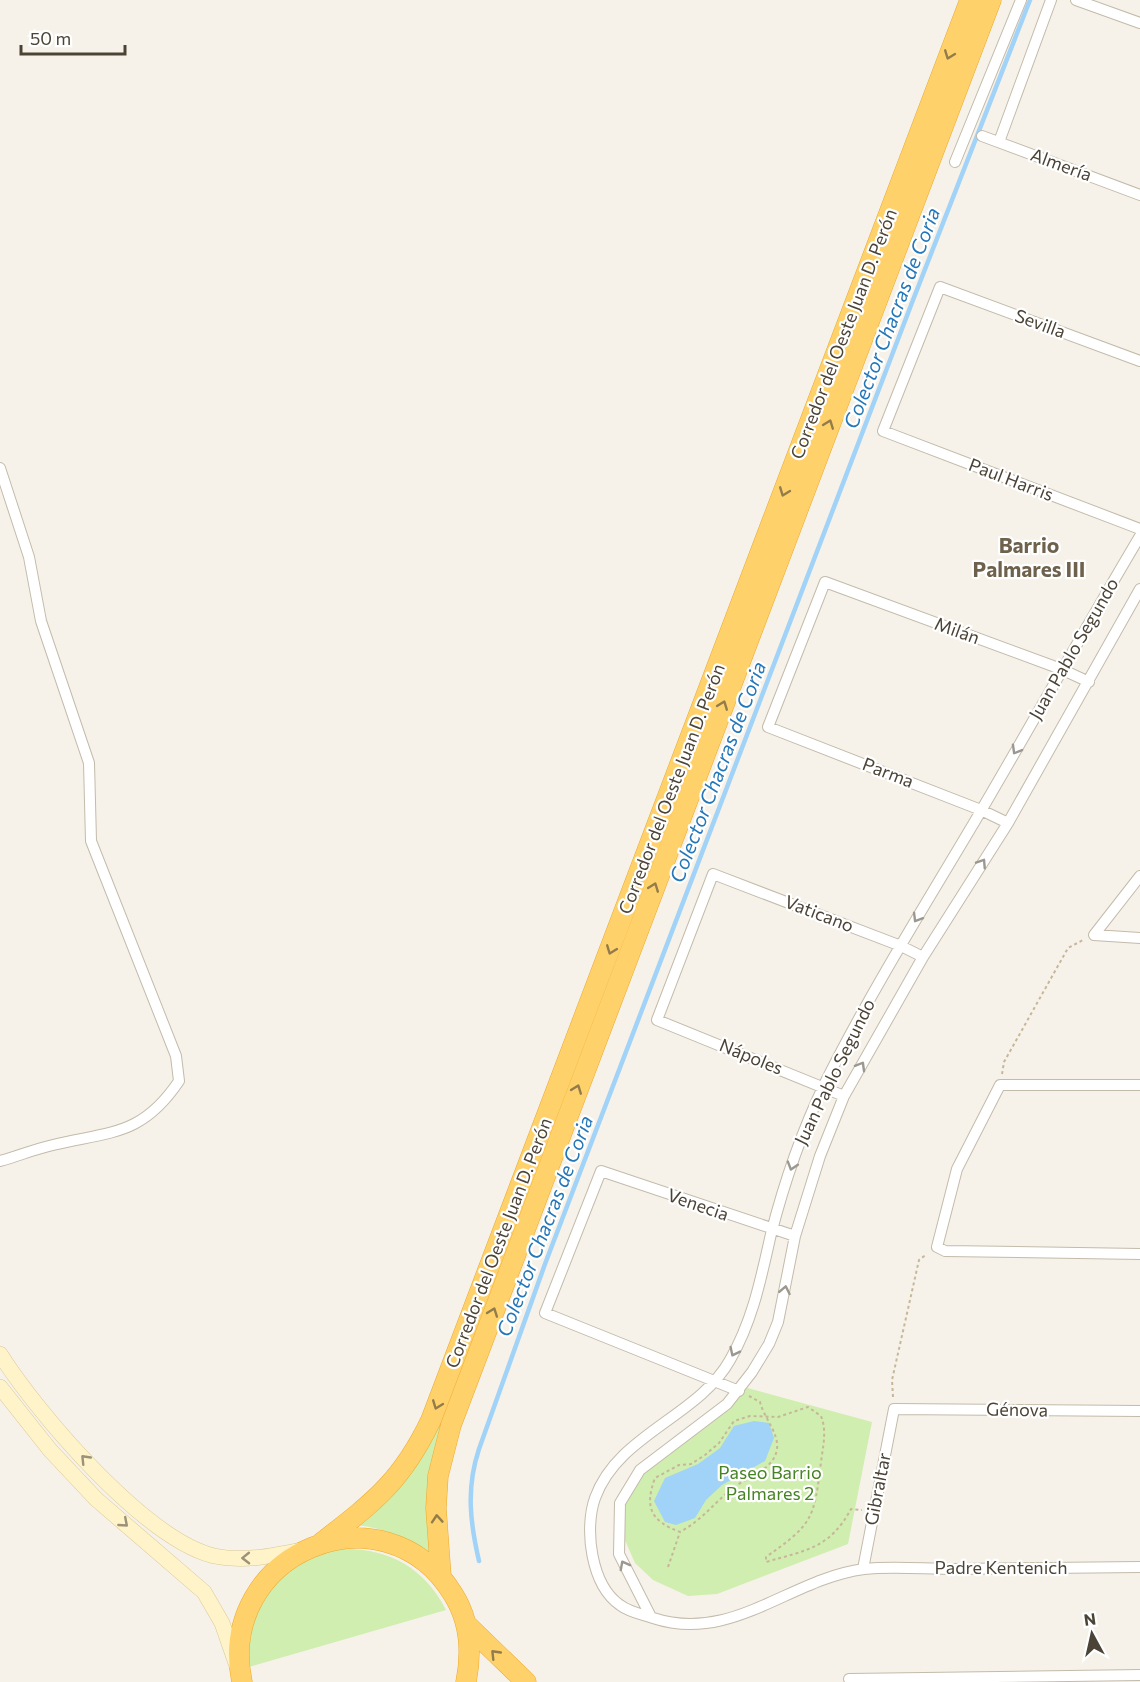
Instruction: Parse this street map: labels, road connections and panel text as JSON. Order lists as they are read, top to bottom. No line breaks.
{"streets":{"highway":["Corredor del Oeste Juan D. Perón"],"street":["Almería","Sevilla","Paul Harris","Milán","Juan Pablo Segundo","Parma","Vaticano","Nápoles","Venecia","Génova","Gibraltar","Padre Kentenich"]},"crossings":[["Sevilla","Paul Harris"],["Milán","Juan Pablo Segundo"],["Milán","Parma"],["Juan Pablo Segundo","Parma"],["Juan Pablo Segundo","Vaticano"],["Juan Pablo Segundo","Nápoles"],["Juan Pablo Segundo","Venecia"],["Juan Pablo Segundo","Gibraltar"],["Juan Pablo Segundo","Padre Kentenich"],["Vaticano","Nápoles"],["Génova","Gibraltar"],["Gibraltar","Padre Kentenich"]],"districts":["Barrio Palmares III"],"water":["Colector Chacras de Coria"],"parks":["Paseo Barrio Palmares 2"],"scale_bar":"50 m","north":"top"}
